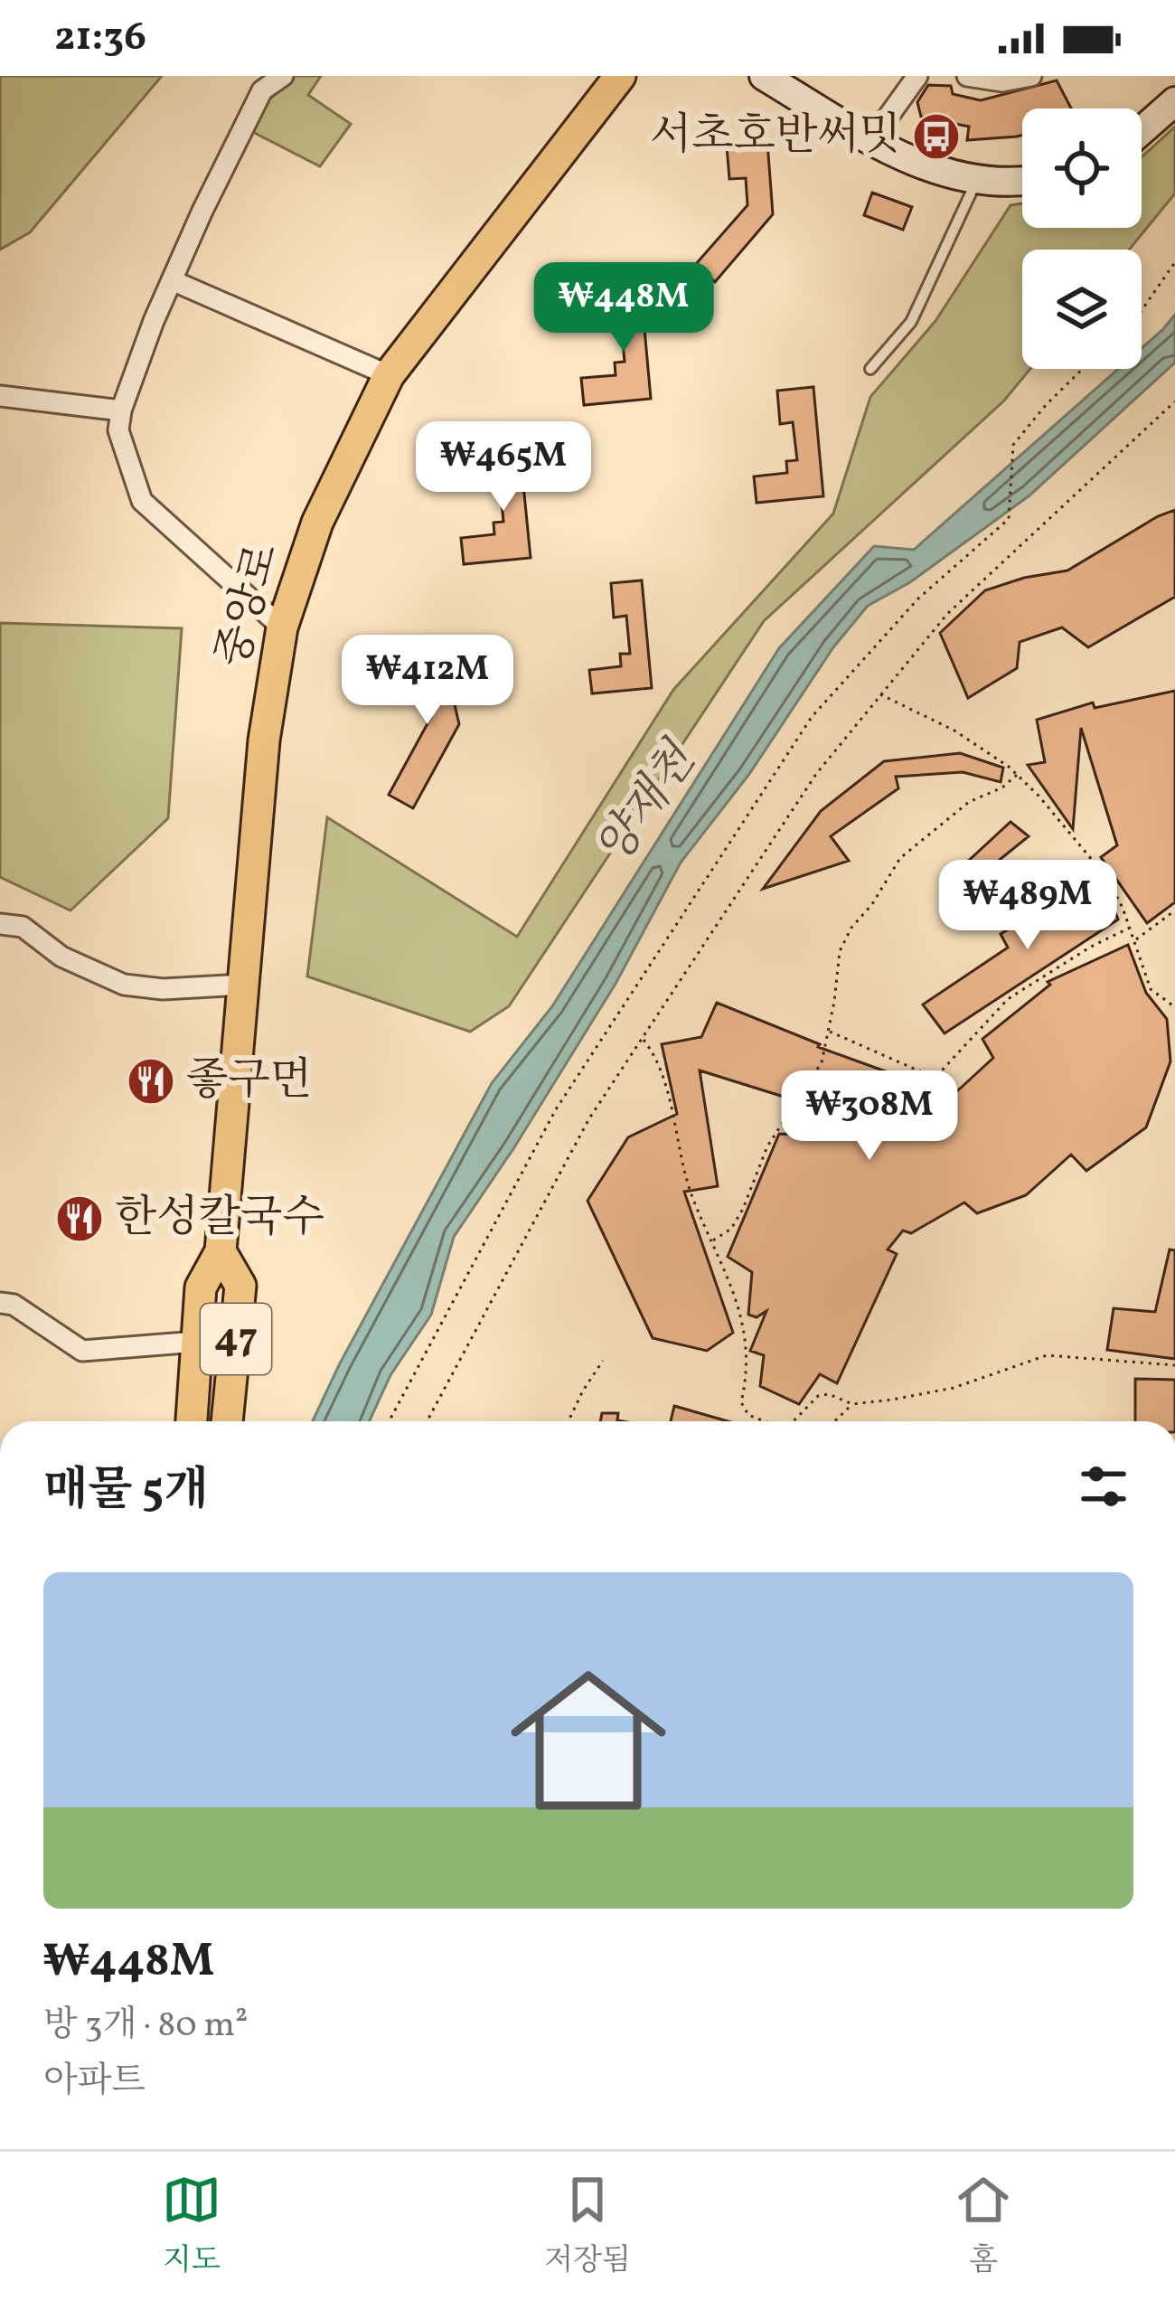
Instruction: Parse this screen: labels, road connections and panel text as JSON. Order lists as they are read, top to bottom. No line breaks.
{"streets":{"main road":["중앙로","47"]},"water":["양재천"],"places":{"bus stop":["서초호반써밋"],"restaurant":["좋구먼","한성칼국수"]},"page":{"status":"21:36","price":["₩448M","₩465M","₩412M","₩489M","₩308M"],"heading":"매물 5개","list":[{"name":"₩448M","note":"방 3개 · 80 m² · 아파트"}],"tabs":["지도","저장됨","홈"]}}
